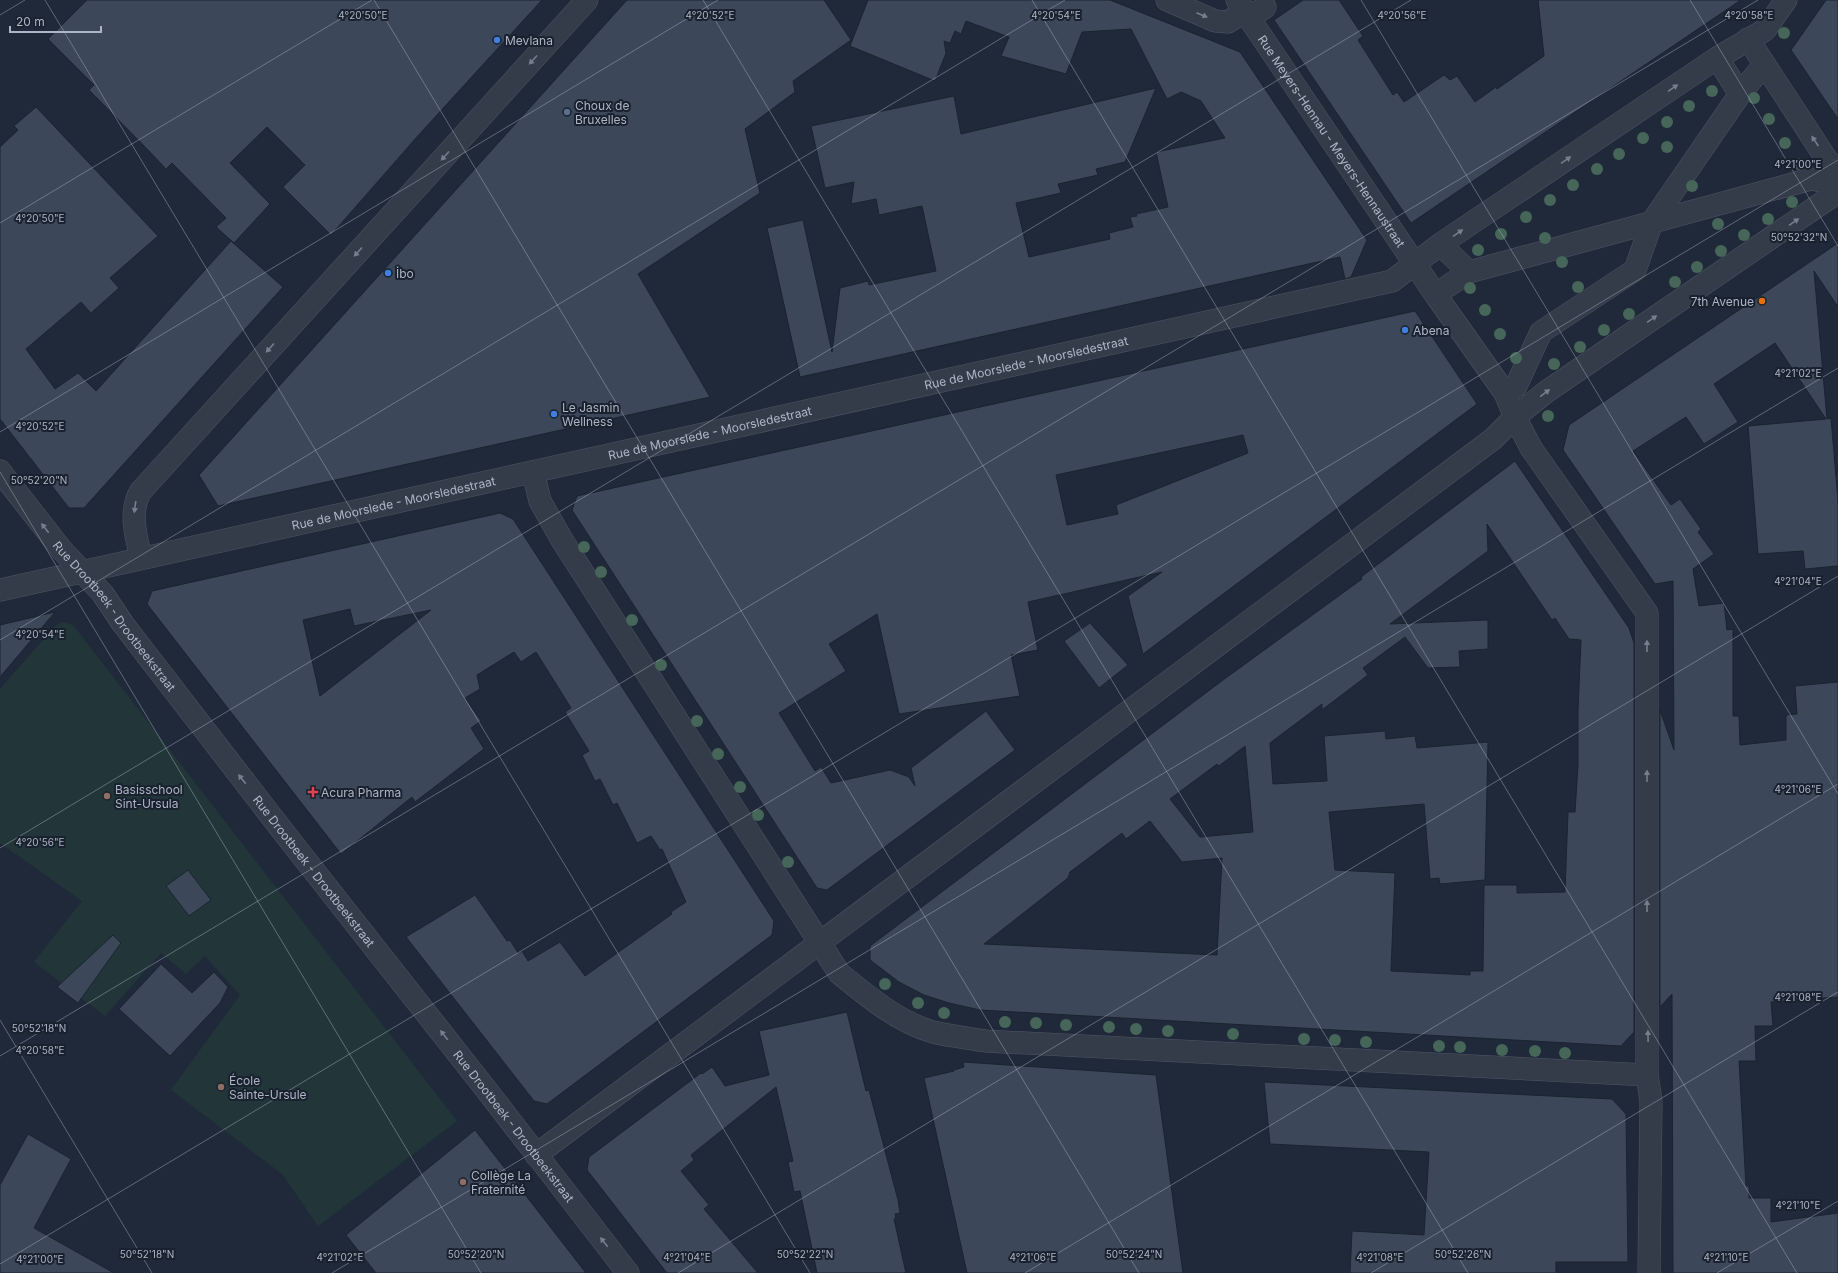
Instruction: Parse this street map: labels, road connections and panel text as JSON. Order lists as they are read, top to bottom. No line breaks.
{"streets":{"street":["Rue Meyers-Hennau - Meyers-Hennaustraat","Rue de Moorslede - Moorsledestraat","Rue Drootbeek - Drootbeekstraat"]},"crossings":[["Rue Meyers-Hennau - Meyers-Hennaustraat","Rue de Moorslede - Moorsledestraat"],["Rue de Moorslede - Moorsledestraat","Rue Drootbeek - Drootbeekstraat"]],"one_way":["Rue Meyers-Hennau - Meyers-Hennaustraat","Rue Drootbeek - Drootbeekstraat"],"places":{"other":["Mevlana","Choux de Bruxelles","İbo","7th Avenue","Abena","Le Jasmin Wellness","Basisschool Sint-Ursula","École Sainte-Ursule","Collège La Fraternité"],"health":["Acura Pharma"]},"scale_bar":"20 m","coordinates":["4°20'50\"E","4°20'52\"E","4°20'54\"E","4°20'56\"E","4°20'58\"E","4°21'00\"E","50°52'32\"N","4°21'02\"E","50°52'20\"N","4°21'04\"E","4°21'06\"E","4°21'08\"E","50°52'18\"N","4°21'10\"E","50°52'22\"N","50°52'24\"N","50°52'26\"N"]}
